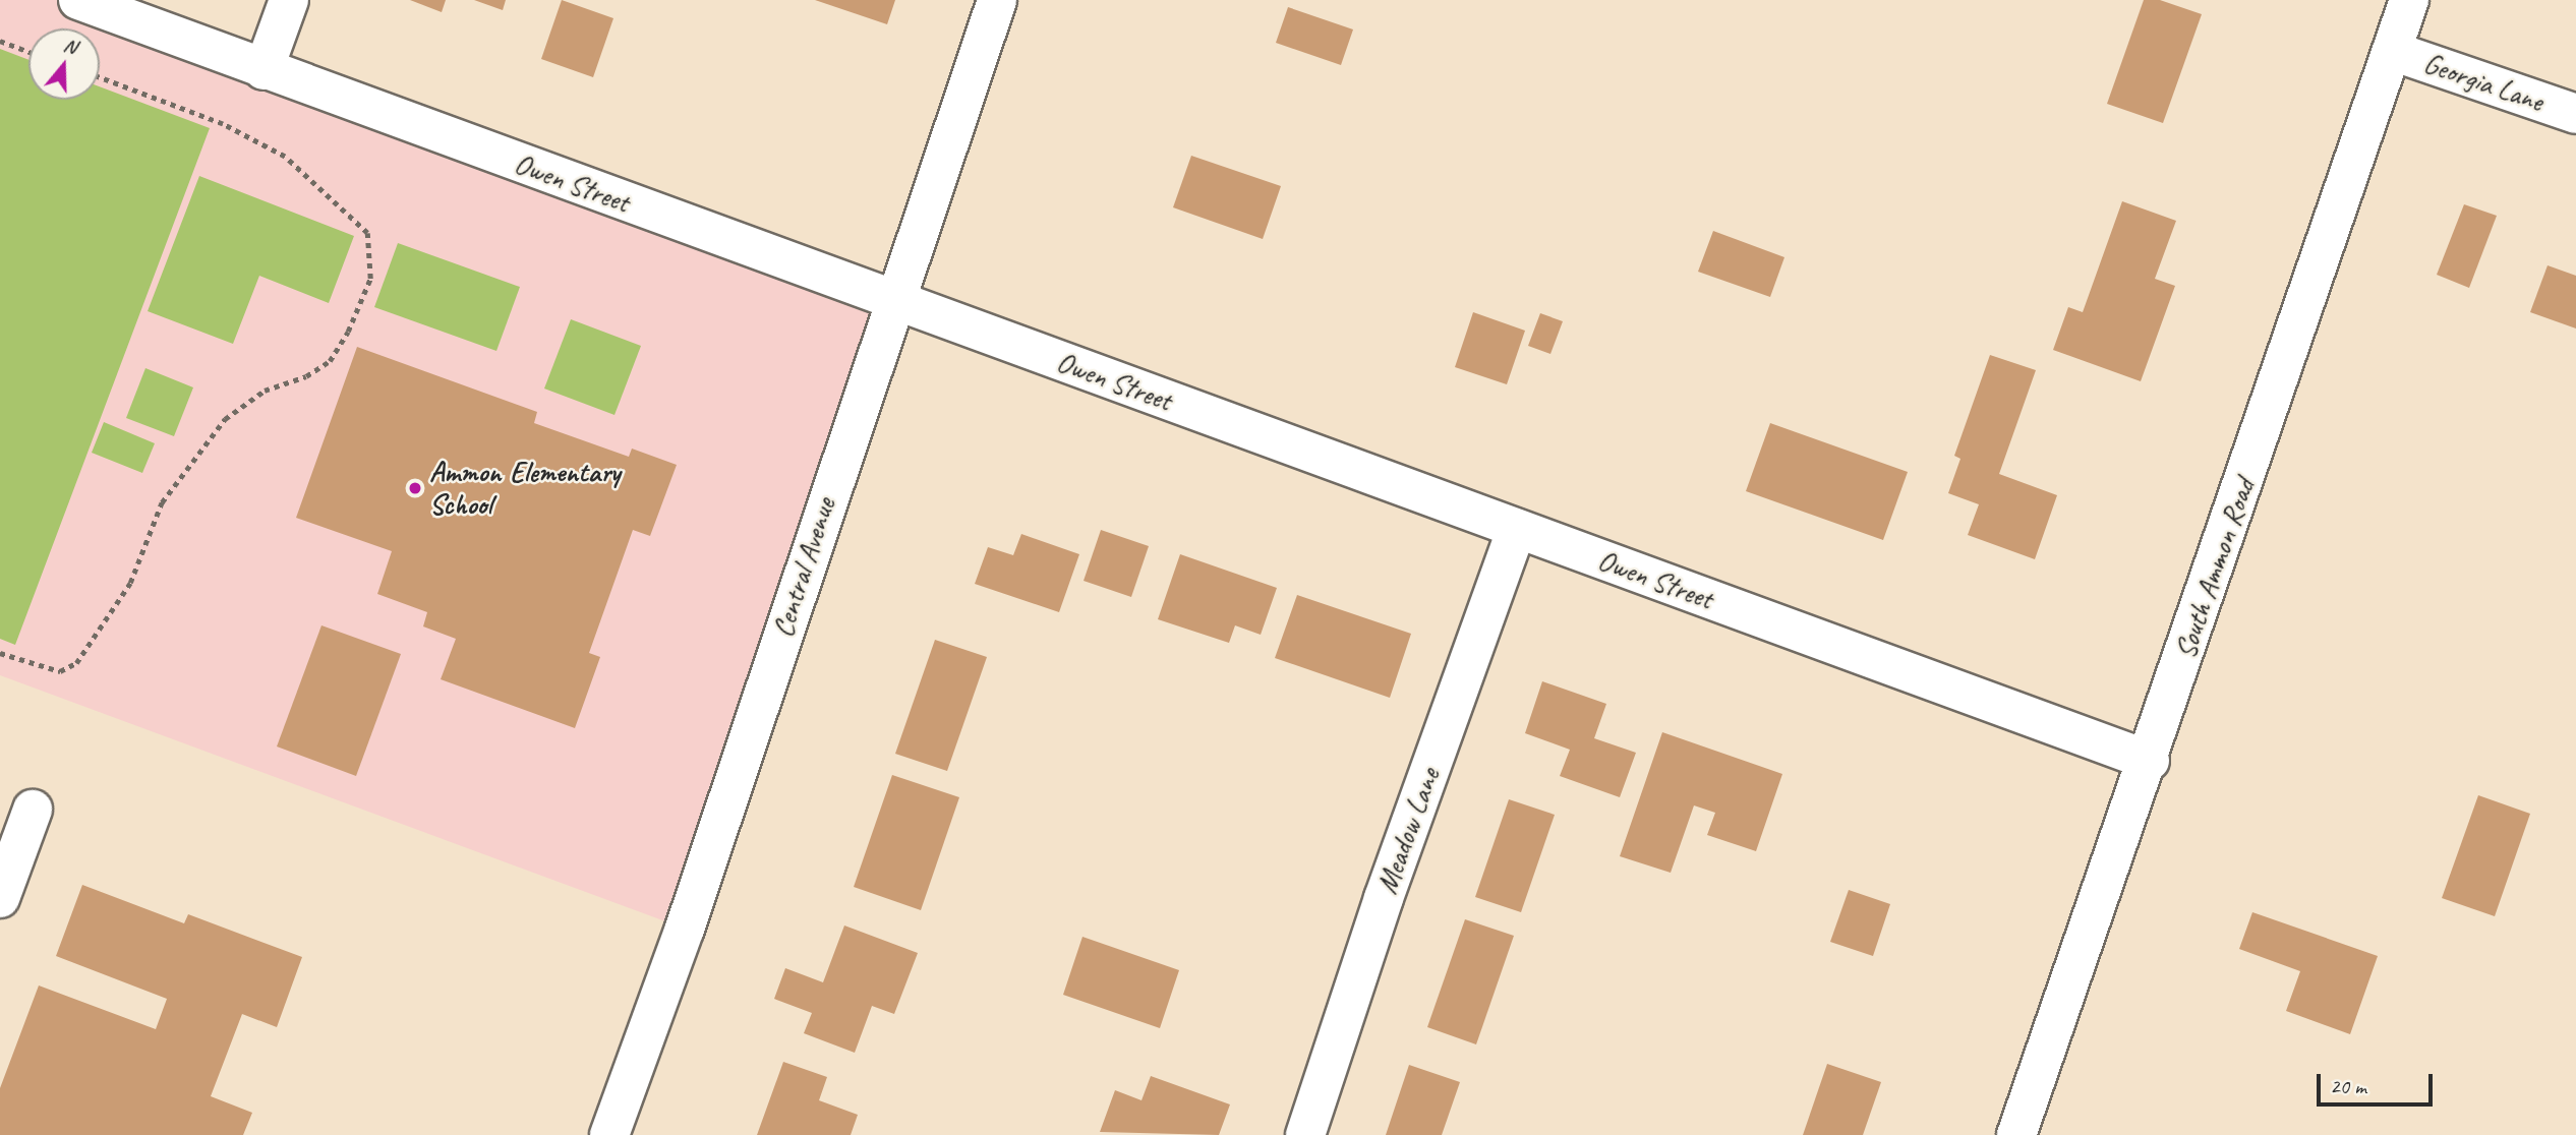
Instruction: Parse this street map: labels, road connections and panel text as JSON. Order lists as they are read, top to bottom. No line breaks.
{"streets":{"street":["Georgia Lane","Owen Street","Central Avenue","South Ammon Road","Meadow Lane"]},"crossings":[["Georgia Lane","South Ammon Road"],["Owen Street","Central Avenue"],["Owen Street","South Ammon Road"],["Owen Street","Meadow Lane"]],"places":["Ammon Elementary School"],"scale_bar":"20 m","north":"top"}
